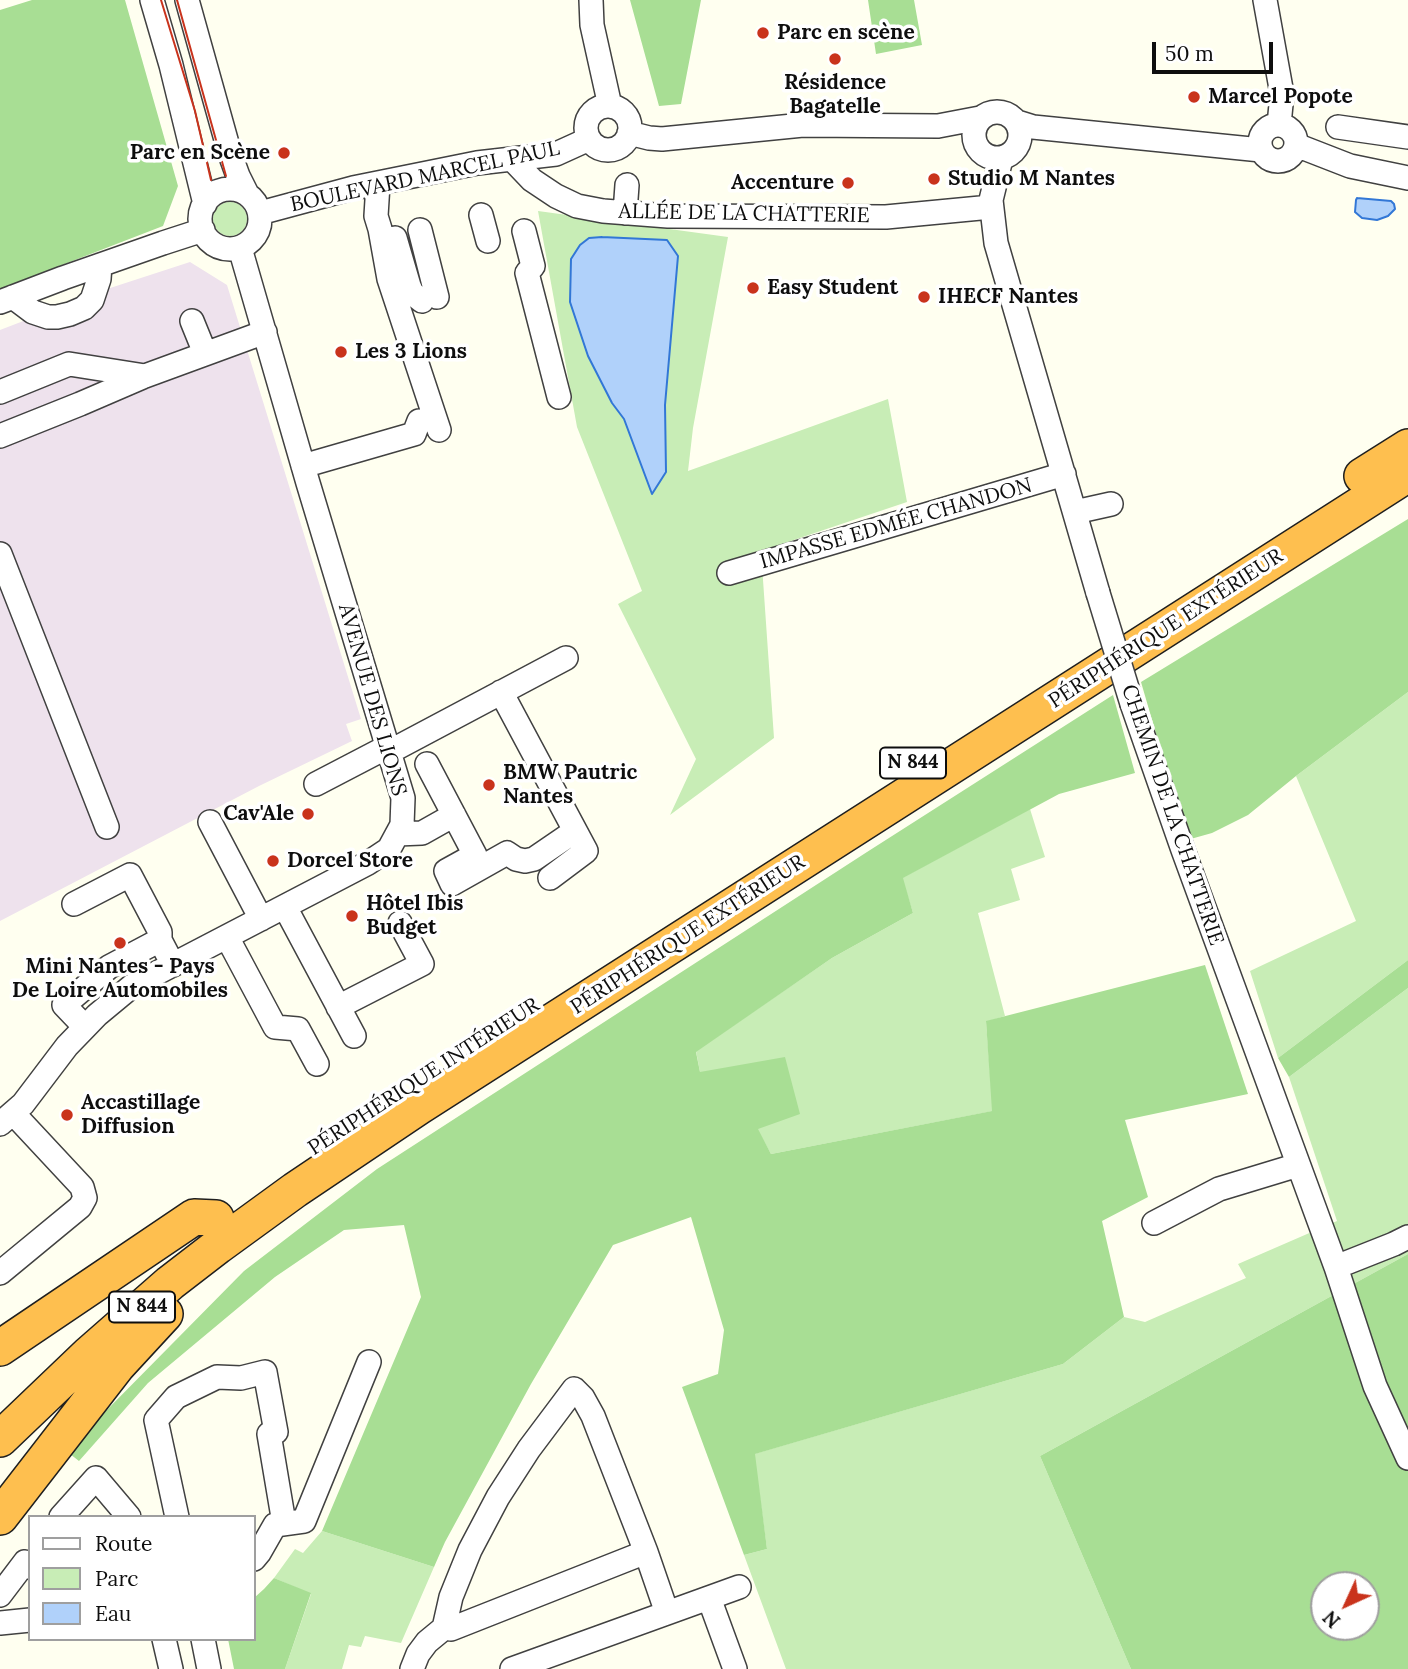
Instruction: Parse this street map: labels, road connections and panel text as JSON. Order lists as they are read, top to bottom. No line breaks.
{"streets":{"highway":["PÉRIPHÉRIQUE EXTÉRIEUR","N 844","PÉRIPHÉRIQUE INTÉRIEUR"],"street":["BOULEVARD MARCEL PAUL","ALLÉE DE LA CHATTERIE","IMPASSE EDMÉE CHANDON","AVENUE DES LIONS","CHEMIN DE LA CHATTERIE"]},"crossings":[["BOULEVARD MARCEL PAUL","ALLÉE DE LA CHATTERIE"],["BOULEVARD MARCEL PAUL","AVENUE DES LIONS"],["ALLÉE DE LA CHATTERIE","CHEMIN DE LA CHATTERIE"],["IMPASSE EDMÉE CHANDON","CHEMIN DE LA CHATTERIE"]],"places":["Parc en scène","Résidence Bagatelle","Marcel Popote","Parc en Scène","Studio M Nantes","Accenture","Easy Student","IHECF Nantes","Les 3 Lions","BMW Pautric Nantes","Cav'Ale","Dorcel Store","Hôtel Ibis Budget","Mini Nantes - Pays De Loire Automobiles","Accastillage Diffusion"],"legend":["Route","Parc","Eau"],"scale_bar":"50 m","north":"bottom left"}
